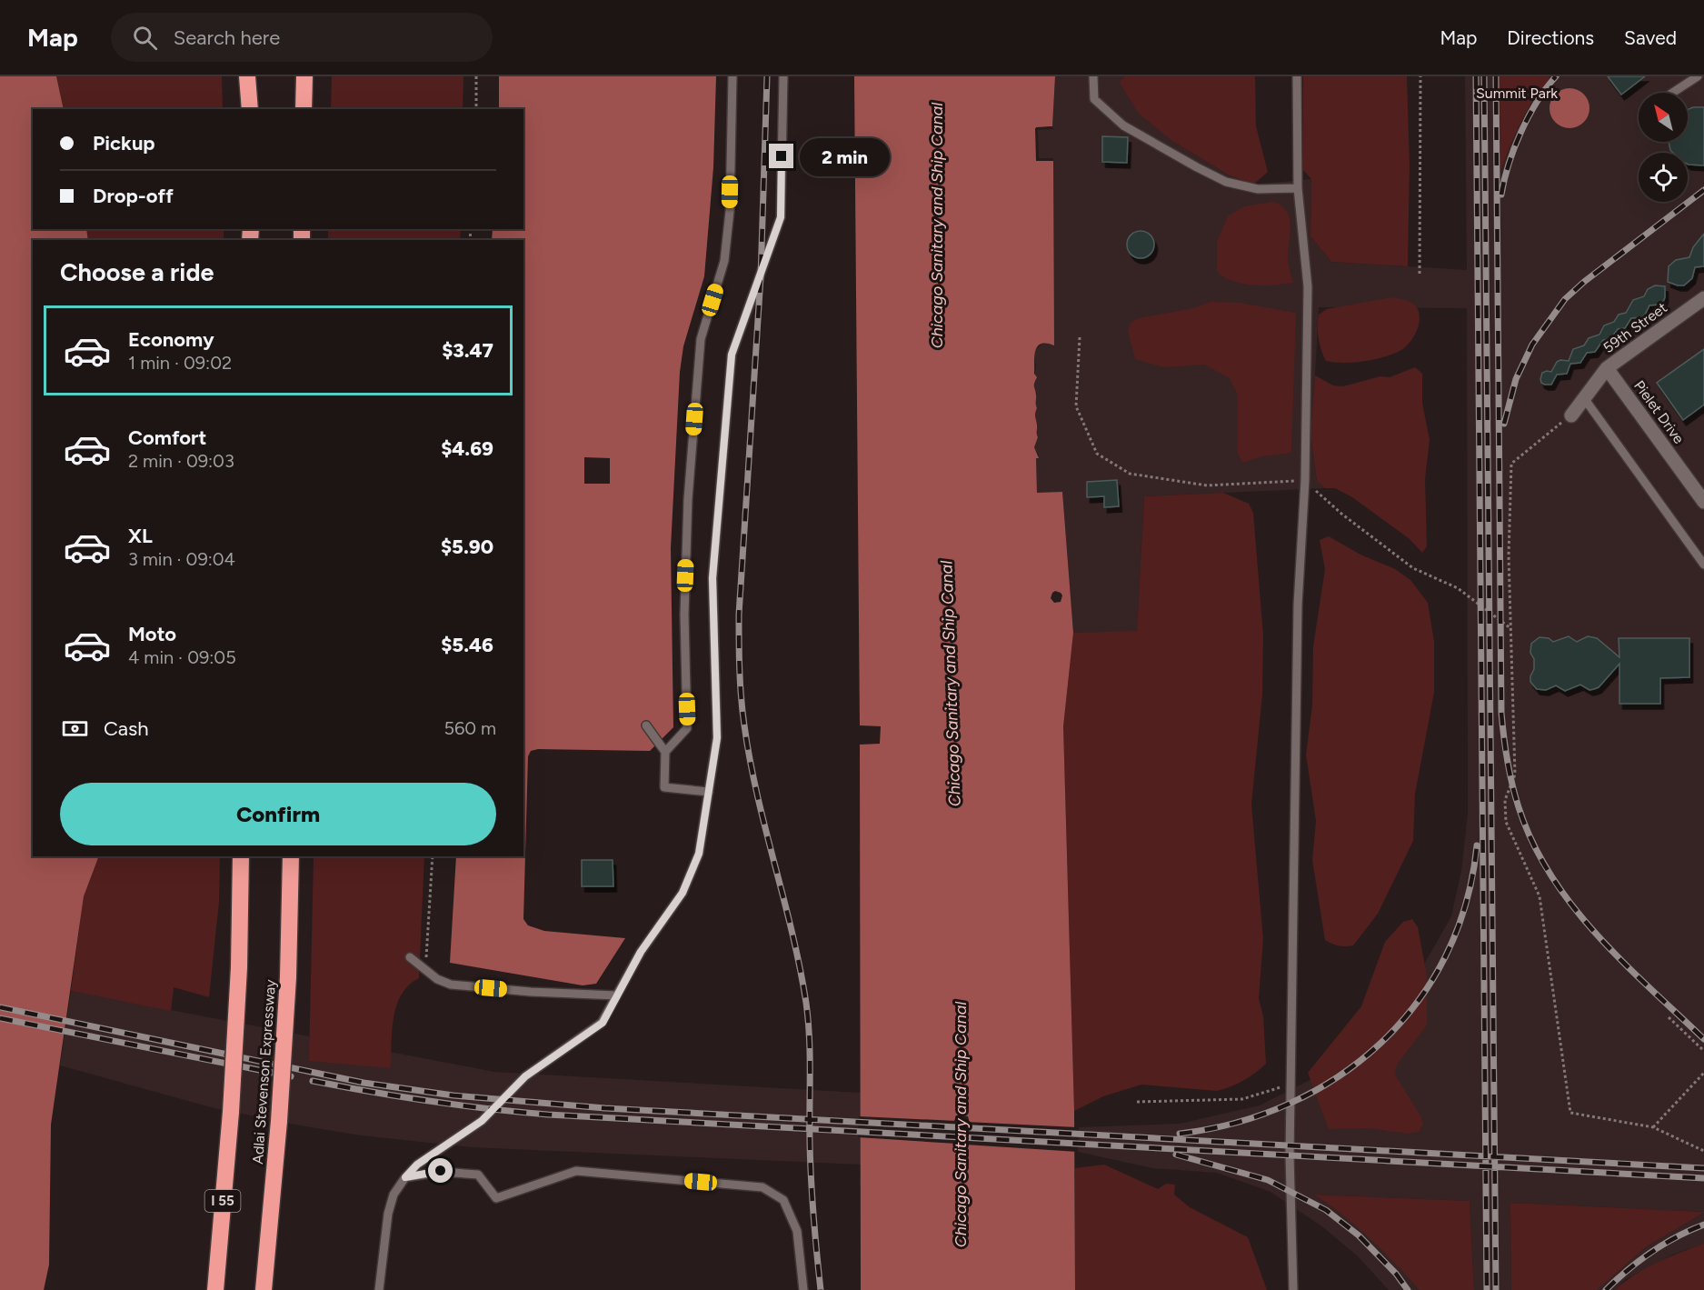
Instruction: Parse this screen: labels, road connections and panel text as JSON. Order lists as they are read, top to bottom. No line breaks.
{"streets":{"highway":["Adlai Stevenson Expressway","I 55"],"street":["59th Street","Pielet Drive"]},"crossings":[["59th Street","Pielet Drive"]],"water":["Chicago Sanitary and Ship Canal"],"parks":["Summit Park"],"north":"top left","page":{"header":"Map","search":"Search here","nav":["Map","Directions","Saved"],"banner":["Pickup","Drop-off"],"bubble":"2 min","heading":"Choose a ride","list":[{"name":"Economy","note":"1 min · 09:02","value":"$3.47"},{"name":"Comfort","note":"2 min · 09:03","value":"$4.69"},{"name":"XL","note":"3 min · 09:04","value":"$5.90"},{"name":"Moto","note":"4 min · 09:05","value":"$5.46"}],"pay":["Cash","560 m"],"buttons":"Confirm"}}
